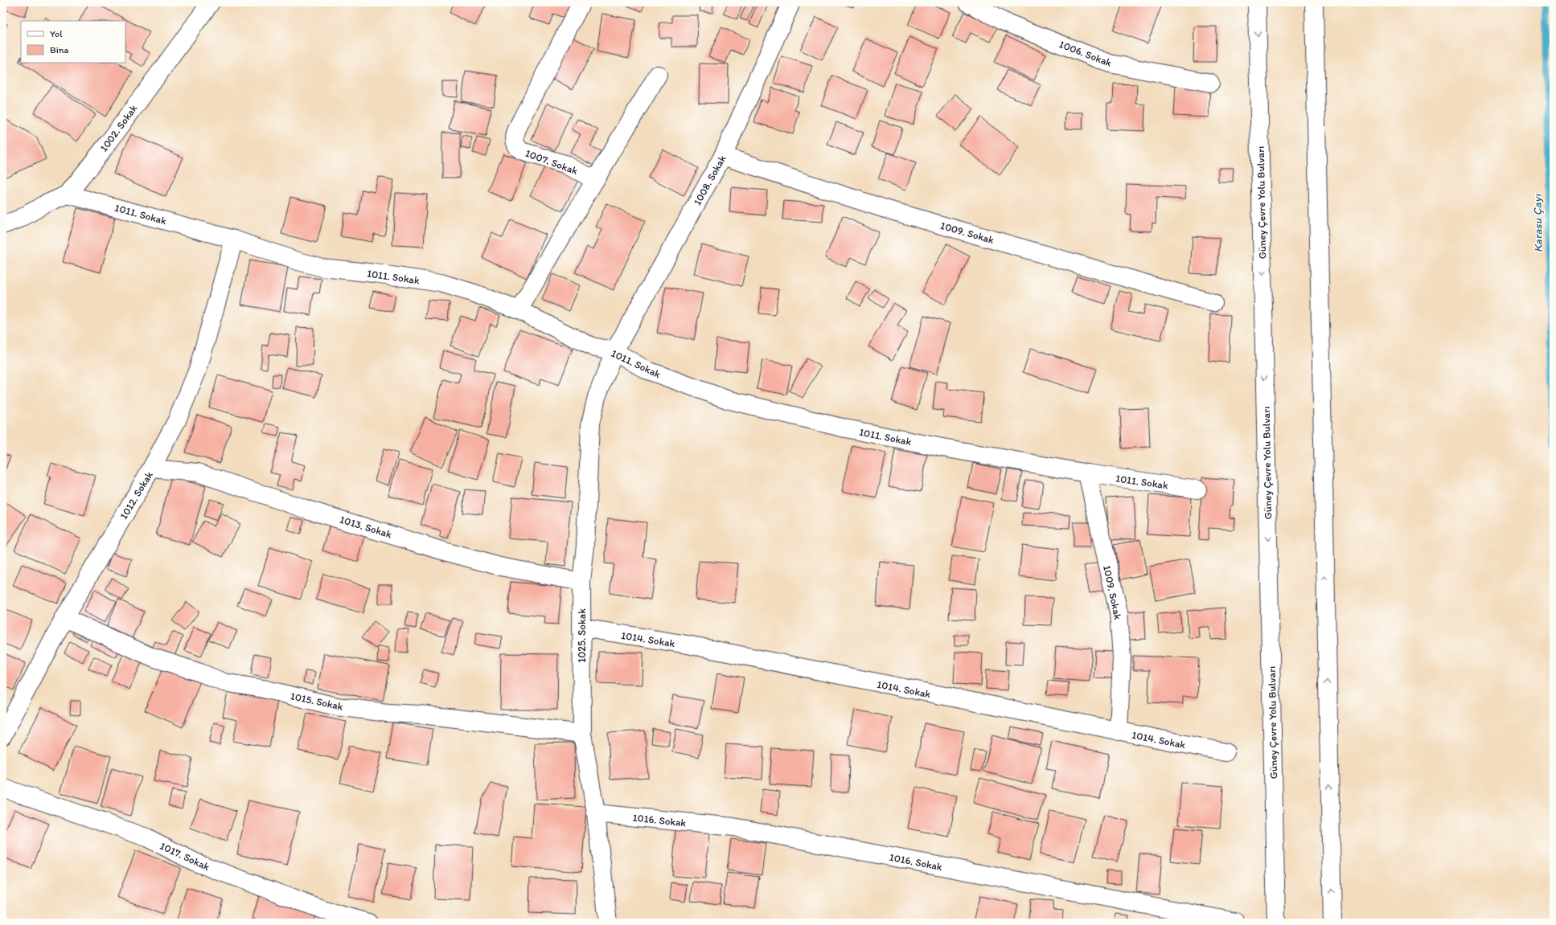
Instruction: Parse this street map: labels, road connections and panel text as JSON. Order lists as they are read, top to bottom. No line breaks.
{"streets":{"main road":["1006. Sokak","1002. Sokak","1007. Sokak","1008. Sokak","Güney Çevre Yolu Bulvarı","1011. Sokak","1009. Sokak","1012. Sokak","1013. Sokak","1025. Sokak","1014. Sokak","1015. Sokak","1016. Sokak","1017. Sokak"]},"crossings":[["1002. Sokak","1011. Sokak"],["1008. Sokak","1011. Sokak"],["1008. Sokak","1009. Sokak"],["1008. Sokak","1025. Sokak"],["1011. Sokak","1009. Sokak"],["1011. Sokak","1012. Sokak"],["1011. Sokak","1025. Sokak"],["1009. Sokak","1014. Sokak"],["1012. Sokak","1013. Sokak"],["1012. Sokak","1015. Sokak"],["1013. Sokak","1025. Sokak"],["1025. Sokak","1014. Sokak"],["1025. Sokak","1015. Sokak"],["1025. Sokak","1016. Sokak"]],"water":["Karasu Çayı"],"legend":["Yol","Bina"]}
